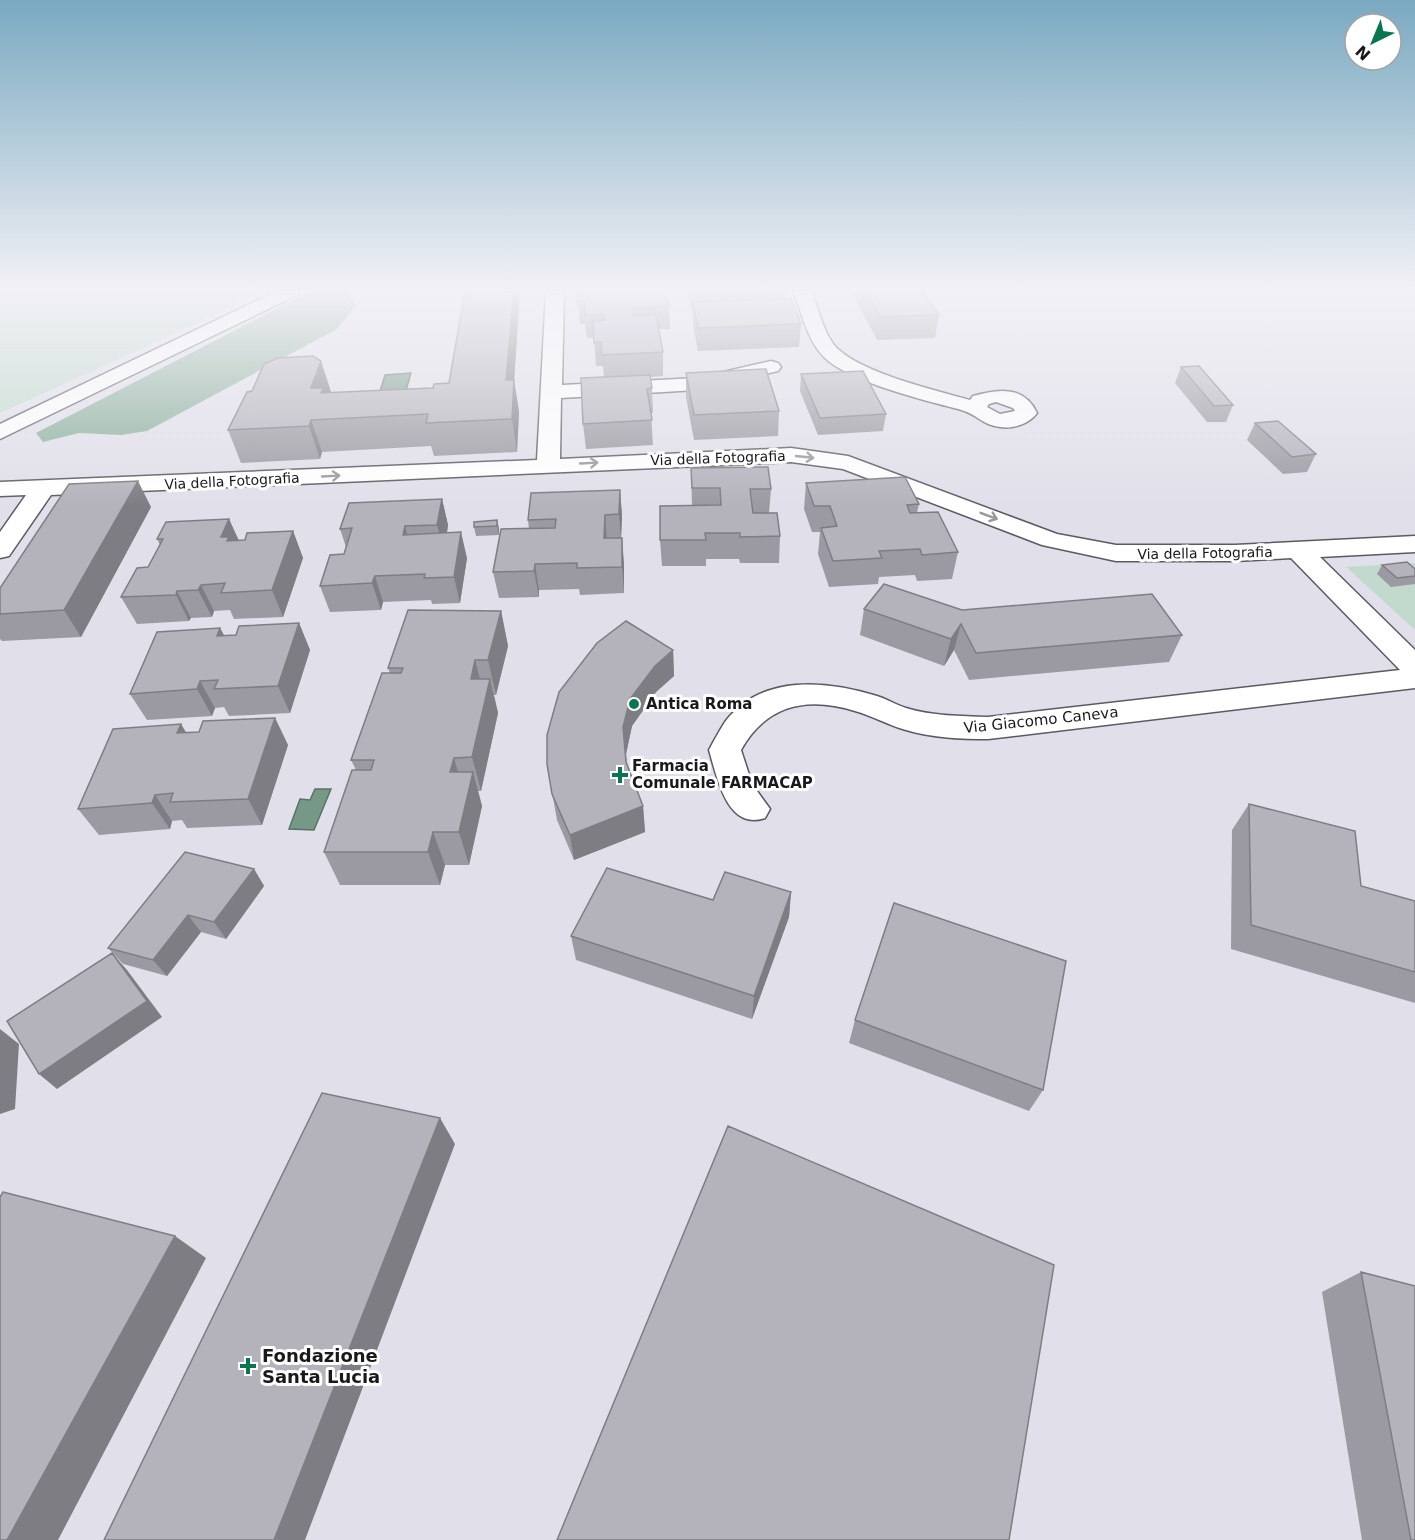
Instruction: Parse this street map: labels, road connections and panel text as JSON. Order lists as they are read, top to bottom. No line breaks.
{"streets":{"street":["Via della Fotografia","Via Giacomo Caneva"]},"one_way":["Via della Fotografia"],"places":{"other":["Antica Roma"],"health":["Farmacia Comunale FARMACAP","Fondazione Santa Lucia"]},"north":"bottom left"}
